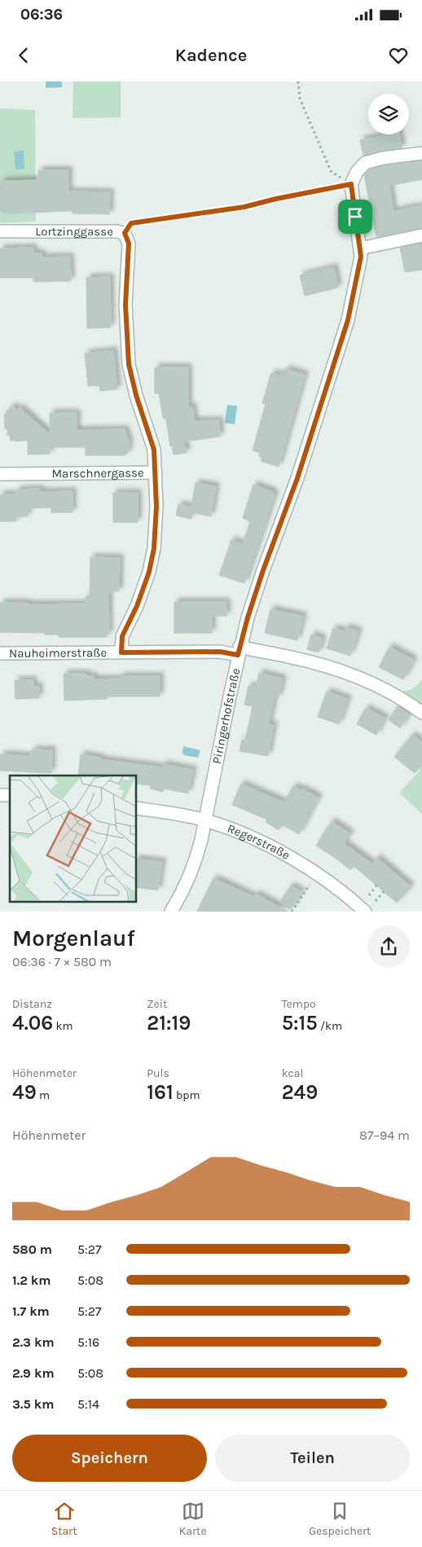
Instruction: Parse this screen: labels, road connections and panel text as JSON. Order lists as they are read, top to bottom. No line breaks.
{"streets":{"street":["Lortzinggasse","Marschnergasse","Nauheimerstraße","Piringerhofstraße","Regerstraße"]},"crossings":[["Lortzinggasse","Marschnergasse"],["Marschnergasse","Nauheimerstraße"],["Nauheimerstraße","Piringerhofstraße"],["Piringerhofstraße","Regerstraße"]],"page":{"status":"06:36","header":"Kadence","heading":["Morgenlauf","06:36 · 7 × 580 m"],"stats":[["Distanz","4.06 km"],["Zeit","21:19"],["Tempo","5:15 /km"],["Höhenmeter","49 m"],["Puls","161 bpm"],["kcal","249"]],"chart":["Höhenmeter","87–94 m"],"list":[{"name":"580 m","note":"5:27"},{"name":"1.2 km","note":"5:08"},{"name":"1.7 km","note":"5:27"},{"name":"2.3 km","note":"5:16"},{"name":"2.9 km","note":"5:08"},{"name":"3.5 km","note":"5:14"}],"buttons":["Speichern","Teilen"],"tabs":["Start","Karte","Gespeichert"]}}
